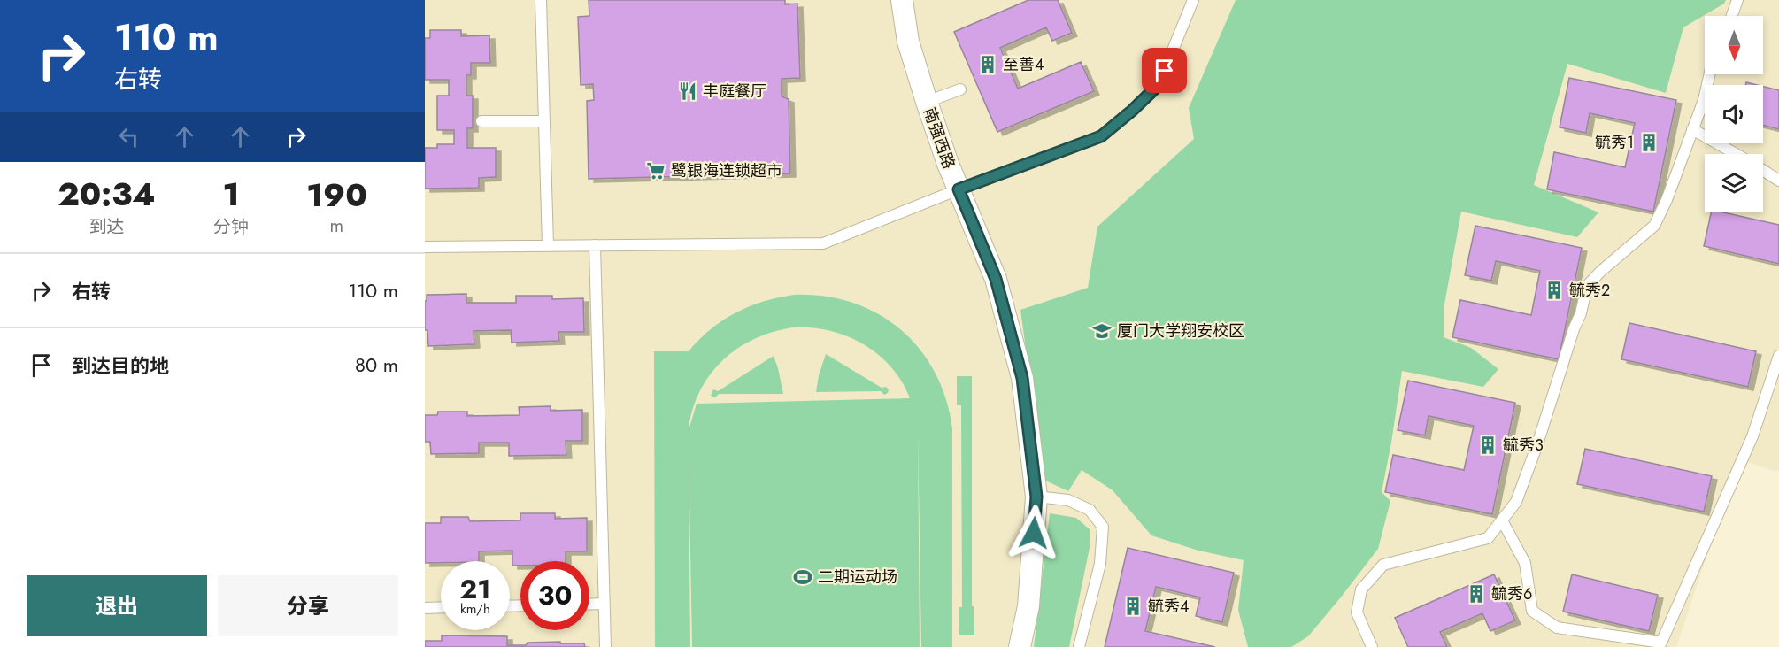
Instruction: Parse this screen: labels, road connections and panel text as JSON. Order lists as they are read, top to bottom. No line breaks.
{"streets":{"street":["南强西路"]},"places":{"building":["至善4","毓秀1","毓秀2","毓秀3","毓秀6","毓秀4"],"restaurant":["丰庭餐厅"],"supermarket":["鹭银海连锁超市"],"school or university":["厦门大学翔安校区"],"sports":["二期运动场"]},"north":"bottom","page":{"turn":["110 m","右转"],"eta":["20:34","到达","1","分钟","190","m"],"list":[{"name":"右转","value":"110 m"},{"name":"到达目的地","value":"80 m"}],"speed":"21 km/h","limit":"30","buttons":["退出","分享"]}}
